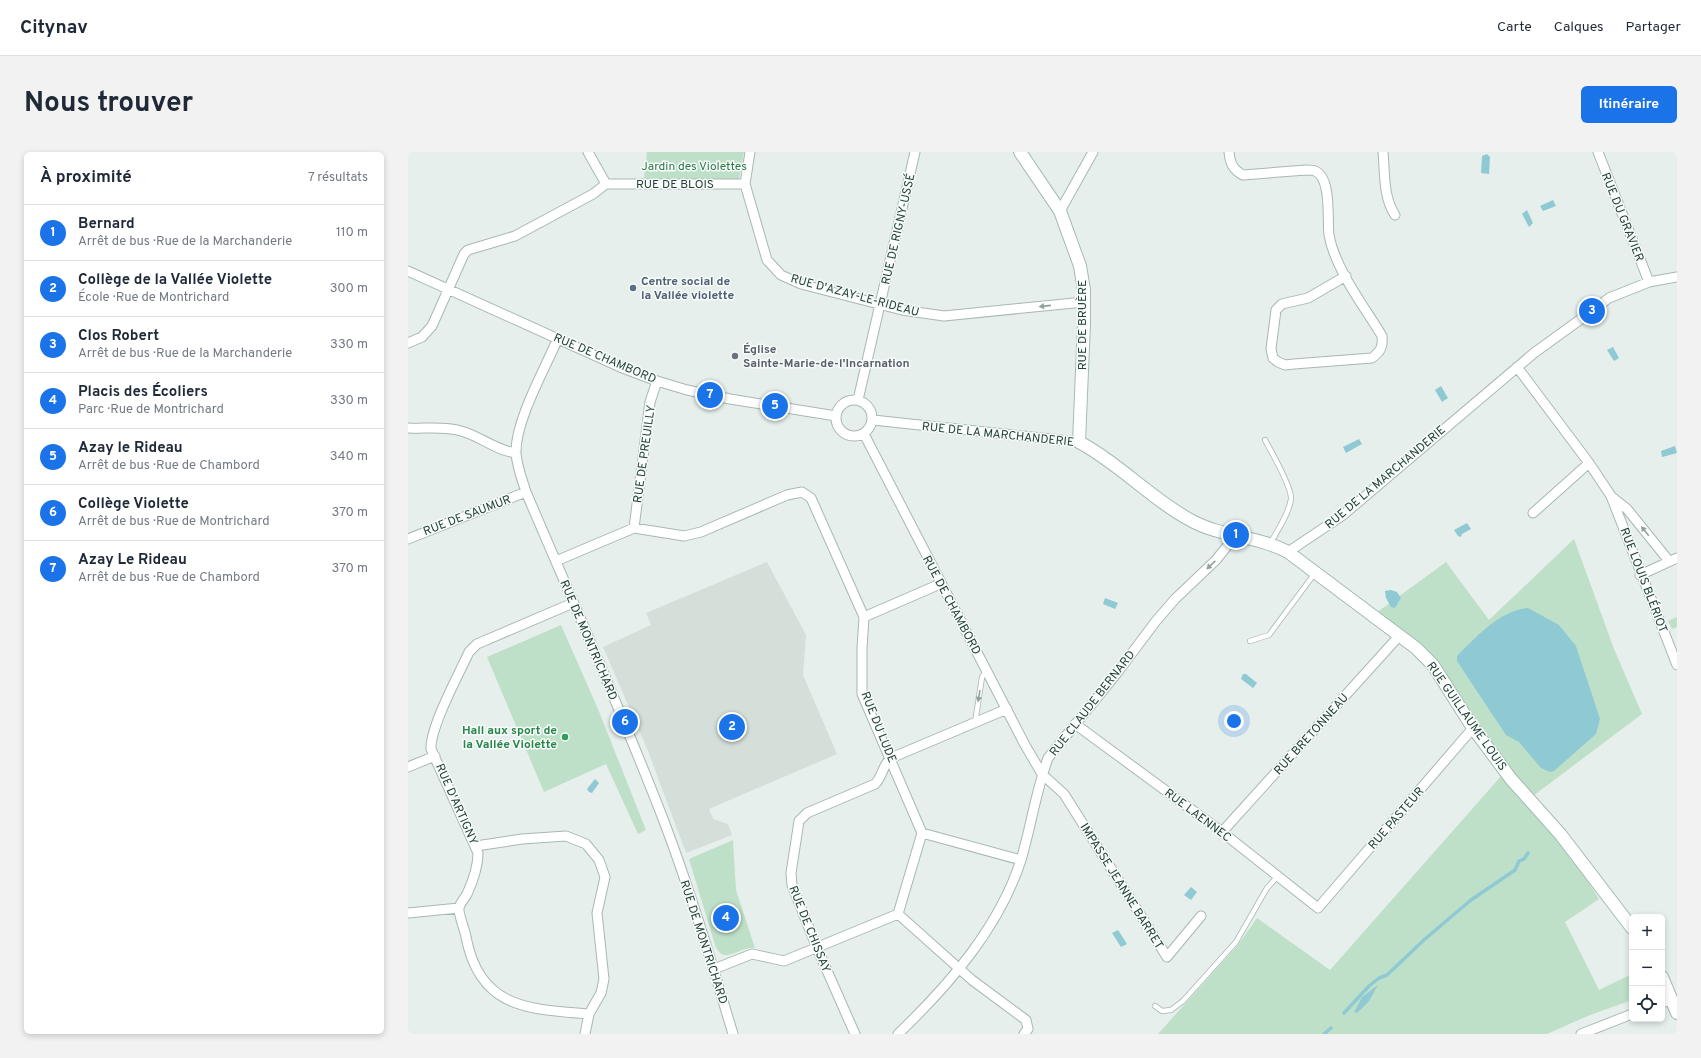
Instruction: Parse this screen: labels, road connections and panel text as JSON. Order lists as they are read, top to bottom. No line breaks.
{"streets":{"street":["RUE DE BLOIS","RUE DU GRAVIER","RUE DE RIGNY-USSÉ","RUE D'AZAY-LE-RIDEAU","RUE DE BRUÈRE","RUE DE CHAMBORD","RUE DE LA MARCHANDERIE","RUE DE PREUILLY","RUE DE SAUMUR","RUE LOUIS BLÉRIOT","RUE DE MONTRICHARD","RUE CLAUDE BERNARD","RUE GUILLAUME LOUIS","RUE DU LUDE","RUE BRETONNEAU","RUE D'ARTIGNY","RUE LAENNEC","RUE PASTEUR","IMPASSE JEANNE BARRET","RUE DE CHISSAY"]},"crossings":[["RUE DE BLOIS","RUE D'AZAY-LE-RIDEAU"],["RUE DU GRAVIER","RUE DE LA MARCHANDERIE"],["RUE DE RIGNY-USSÉ","RUE D'AZAY-LE-RIDEAU"],["RUE DE RIGNY-USSÉ","RUE DE CHAMBORD"],["RUE DE RIGNY-USSÉ","RUE DE LA MARCHANDERIE"],["RUE D'AZAY-LE-RIDEAU","RUE DE BRUÈRE"],["RUE DE BRUÈRE","RUE DE LA MARCHANDERIE"],["RUE DE CHAMBORD","RUE DE LA MARCHANDERIE"],["RUE DE CHAMBORD","RUE DE PREUILLY"],["RUE DE CHAMBORD","RUE DE MONTRICHARD"],["RUE DE CHAMBORD","RUE CLAUDE BERNARD"],["RUE DE CHAMBORD","IMPASSE JEANNE BARRET"],["RUE DE LA MARCHANDERIE","RUE LOUIS BLÉRIOT"],["RUE DE LA MARCHANDERIE","RUE CLAUDE BERNARD"],["RUE DE LA MARCHANDERIE","RUE GUILLAUME LOUIS"],["RUE DE PREUILLY","RUE DU LUDE"],["RUE DE SAUMUR","RUE DE MONTRICHARD"],["RUE DE MONTRICHARD","RUE D'ARTIGNY"],["RUE CLAUDE BERNARD","RUE LAENNEC"],["RUE CLAUDE BERNARD","IMPASSE JEANNE BARRET"],["RUE GUILLAUME LOUIS","RUE BRETONNEAU"],["RUE GUILLAUME LOUIS","RUE PASTEUR"],["RUE DU LUDE","RUE DE CHISSAY"],["RUE BRETONNEAU","RUE LAENNEC"],["RUE LAENNEC","RUE PASTEUR"]],"one_way":["RUE D'AZAY-LE-RIDEAU","RUE CLAUDE BERNARD"],"parks":["Jardin des Violettes"],"places":["Centre social de la Vallée violette","Église Sainte-Marie-de-l'Incarnation","Hall aux sport de la Vallée Violette"],"page":{"header":"Citynav","nav":["Carte","Calques","Partager"],"title":"Nous trouver","buttons":"Itinéraire","heading":["À proximité","7 résultats"],"list":[{"mark":"1","name":"Bernard","note":"Arrêt de bus · Rue de la Marchanderie","value":"110 m"},{"mark":"2","name":"Collège de la Vallée Violette","note":"École · Rue de Montrichard","value":"300 m"},{"mark":"3","name":"Clos Robert","note":"Arrêt de bus · Rue de la Marchanderie","value":"330 m"},{"mark":"4","name":"Placis des Écoliers","note":"Parc · Rue de Montrichard","value":"330 m"},{"mark":"5","name":"Azay le Rideau","note":"Arrêt de bus · Rue de Chambord","value":"340 m"},{"mark":"6","name":"Collège Violette","note":"Arrêt de bus · Rue de Montrichard","value":"370 m"},{"mark":"7","name":"Azay Le Rideau","note":"Arrêt de bus · Rue de Chambord","value":"370 m"}],"pins":["3","7","5","1","6","2","4"],"map_buttons":["+","−"]}}
